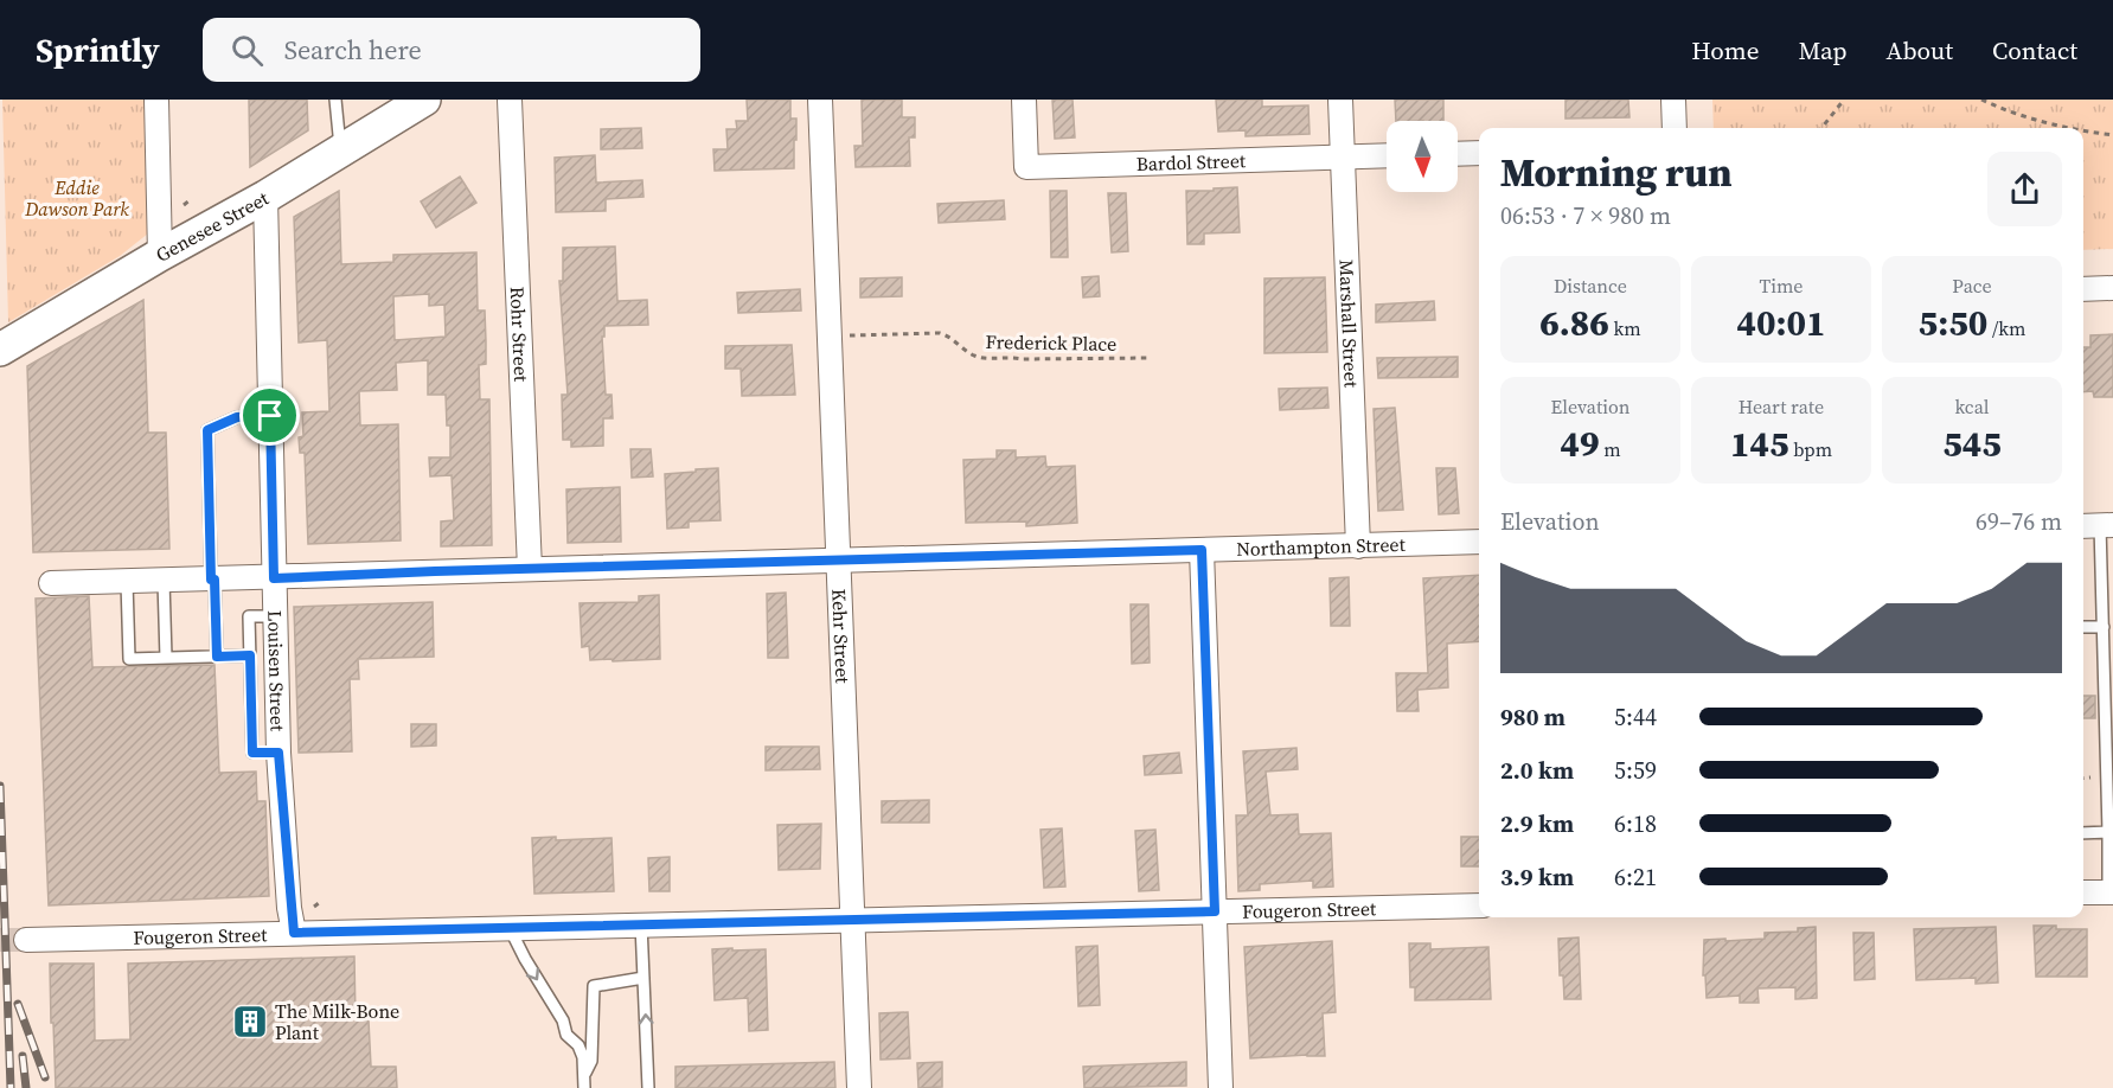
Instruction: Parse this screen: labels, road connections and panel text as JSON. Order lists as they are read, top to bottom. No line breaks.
{"streets":{"main road":["Genesee Street"],"street":["Bardol Street","Marshall Street","Rohr Street","Northampton Street","Kehr Street","Louisen Street","Fougeron Street"],"path":["Frederick Place"]},"crossings":[["Bardol Street","Marshall Street"],["Genesee Street","Louisen Street"],["Marshall Street","Northampton Street"],["Rohr Street","Northampton Street"],["Frederick Place","Kehr Street"],["Northampton Street","Kehr Street"],["Northampton Street","Louisen Street"],["Kehr Street","Fougeron Street"],["Louisen Street","Fougeron Street"]],"parks":["Eddie Dawson Park"],"places":{"building":["The Milk-Bone Plant"]},"north":"bottom","page":{"header":"Sprintly","search":"Search here","nav":["Home","Map","About","Contact"],"heading":["Morning run","06:53 · 7 × 980 m"],"stats":[["Distance","6.86 km"],["Time","40:01"],["Pace","5:50 /km"],["Elevation","49 m"],["Heart rate","145 bpm"],["kcal","545"]],"chart":["Elevation","69–76 m"],"list":[{"name":"980 m","note":"5:44"},{"name":"2.0 km","note":"5:59"},{"name":"2.9 km","note":"6:18"},{"name":"3.9 km","note":"6:21"}]}}
